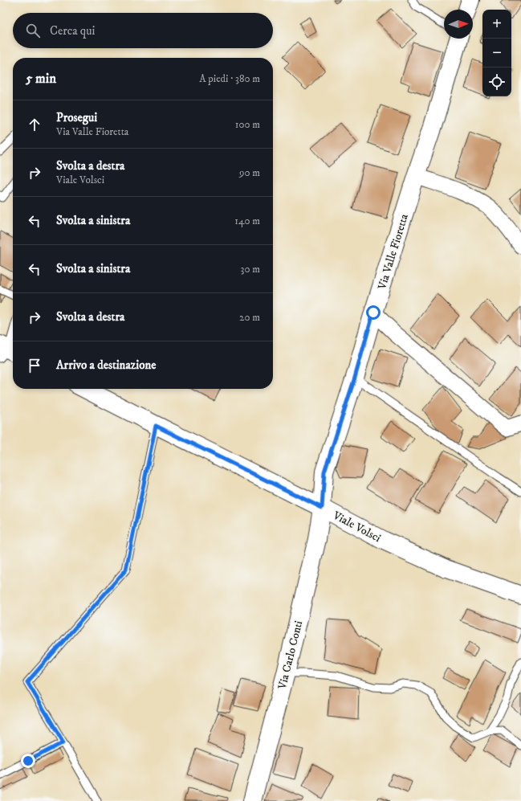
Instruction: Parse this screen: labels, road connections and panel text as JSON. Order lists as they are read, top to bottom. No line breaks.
{"streets":{"street":["Via Valle Fioretta","Viale Volsci","Via Carlo Conti"]},"crossings":[["Via Valle Fioretta","Viale Volsci"],["Via Valle Fioretta","Via Carlo Conti"],["Viale Volsci","Via Carlo Conti"]],"north":"right","page":{"map_buttons":["+","−"],"search":"Cerca qui","heading":["5 min","A piedi · 380 m"],"list":[["Prosegui","Via Valle Fioretta","100 m"],["Svolta a destra","Viale Volsci","90 m"],["Svolta a sinistra","140 m"],["Svolta a sinistra","30 m"],["Svolta a destra","20 m"],"Arrivo a destinazione"]}}
